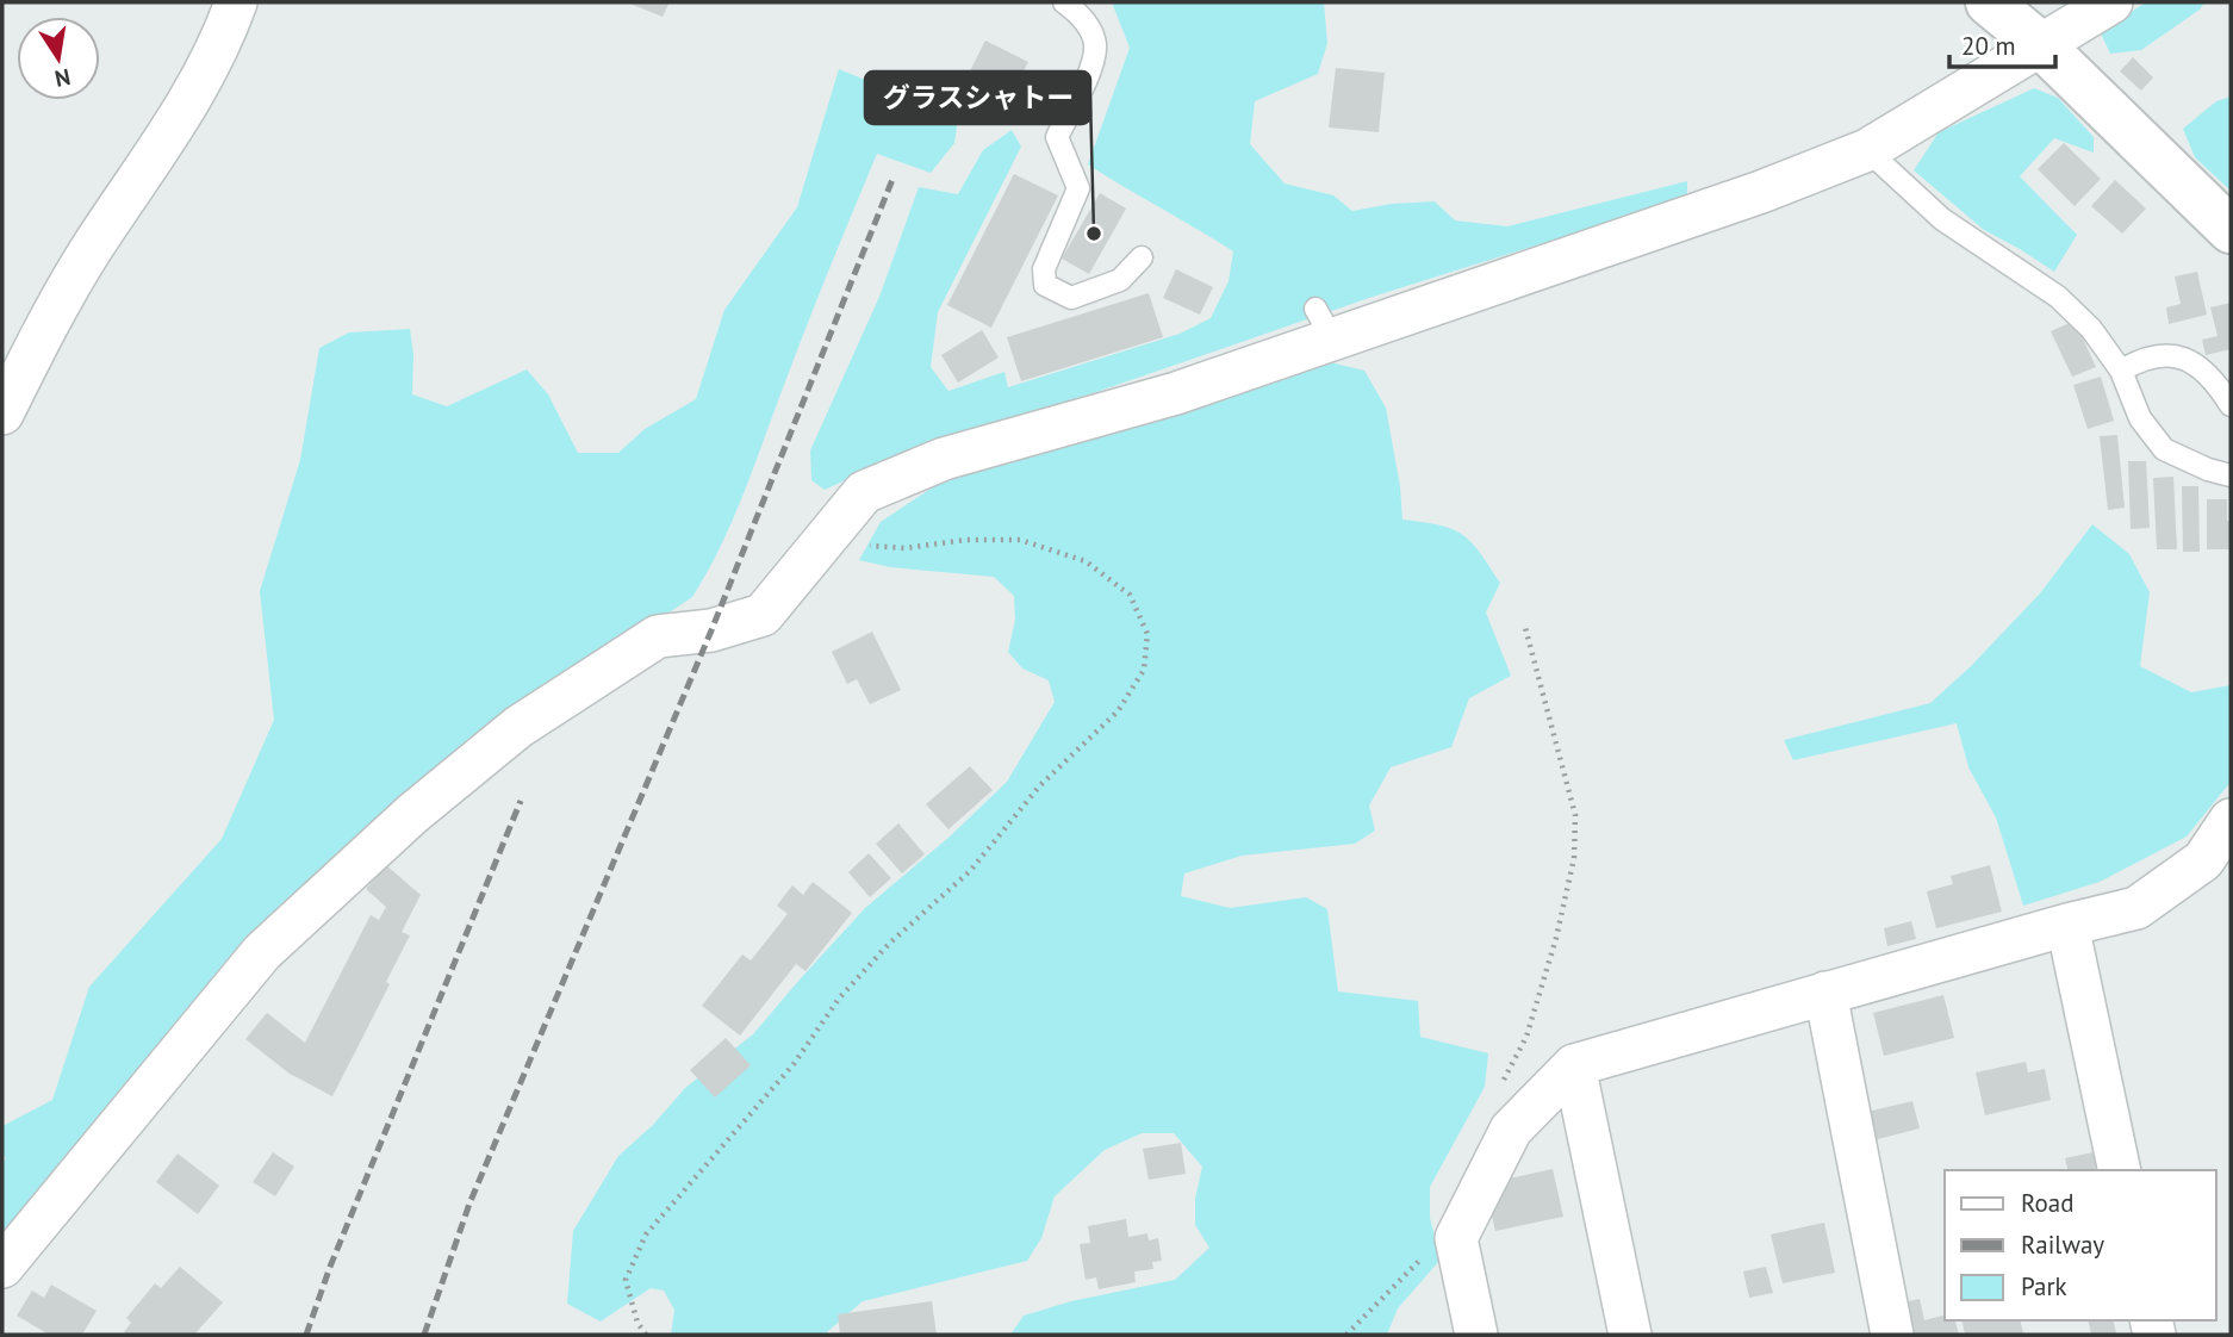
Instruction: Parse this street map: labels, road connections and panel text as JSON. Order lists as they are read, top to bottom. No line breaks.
{"places":["グラスシャトー"],"legend":["Road","Railway","Park"],"scale_bar":"20 m","north":"bottom"}
